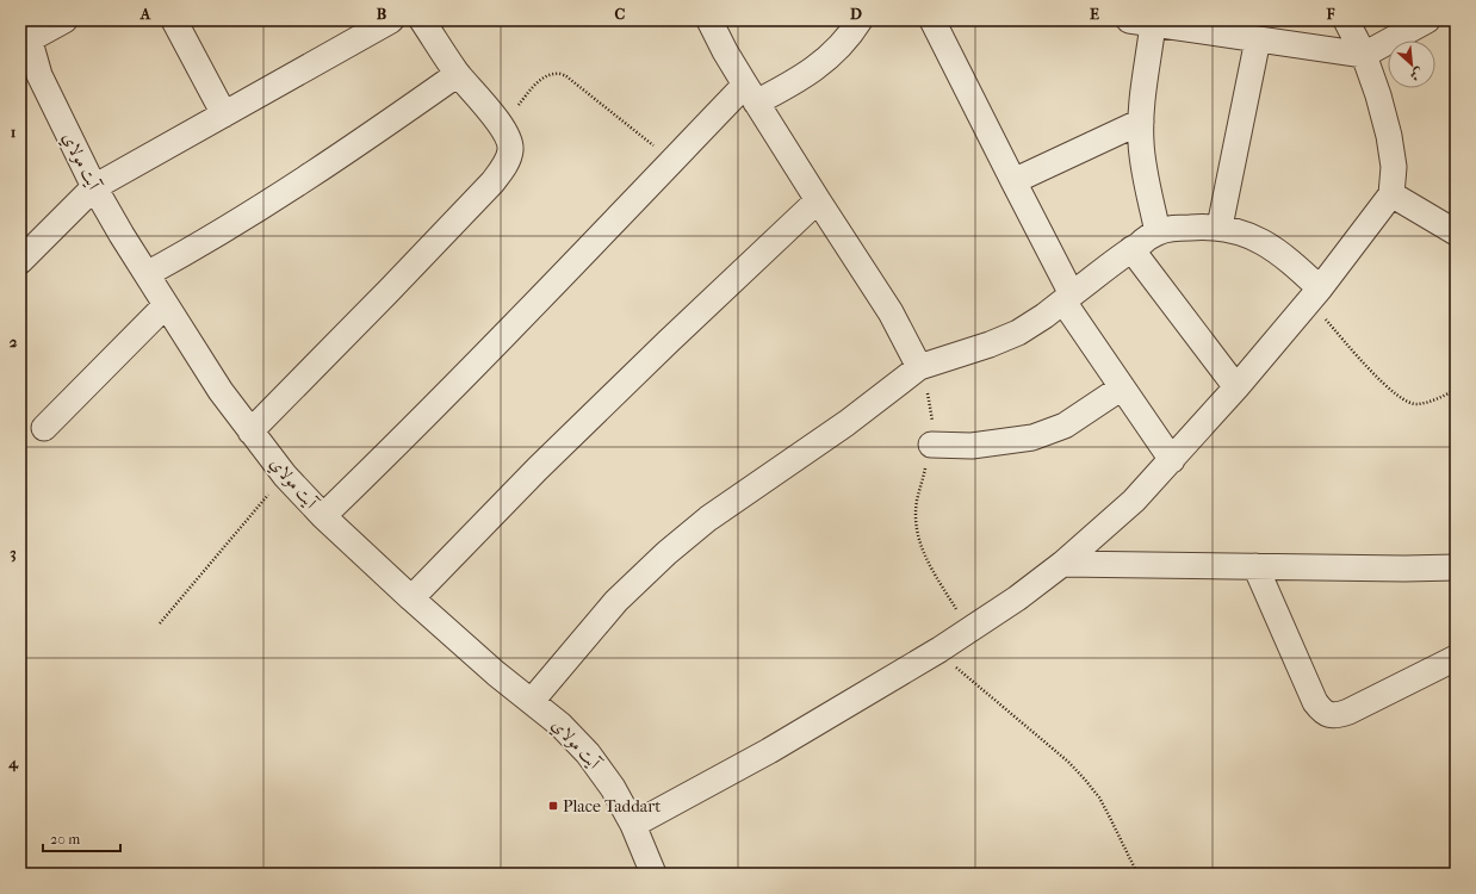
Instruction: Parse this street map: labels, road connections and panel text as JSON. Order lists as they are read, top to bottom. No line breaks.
{"streets":{"street":["آيت مولاي"]},"places":{"transit":["Place Taddart"]},"scale_bar":"20 m","north":"bottom right","grid":{"columns":["A","B","C","D","E","F"],"rows":["1","2","3","4"]}}
